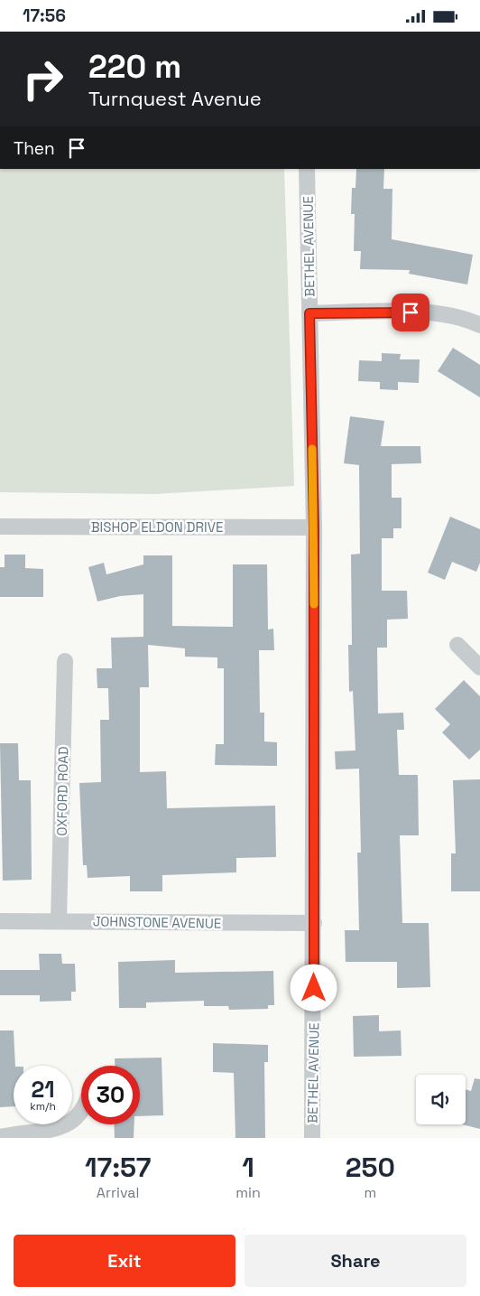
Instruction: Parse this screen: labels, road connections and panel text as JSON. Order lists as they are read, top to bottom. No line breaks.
{"streets":{"street":["BETHEL AVENUE","BISHOP ELDON DRIVE","OXFORD ROAD","JOHNSTONE AVENUE"]},"crossings":[["BETHEL AVENUE","BISHOP ELDON DRIVE"],["BETHEL AVENUE","JOHNSTONE AVENUE"],["OXFORD ROAD","JOHNSTONE AVENUE"]],"page":{"status":"17:56","turn":["220 m","Turnquest Avenue"],"then":"Then","speed":"21 km/h","limit":"30","eta":["17:57","Arrival","1","min","250","m"],"buttons":["Exit","Share"]}}
